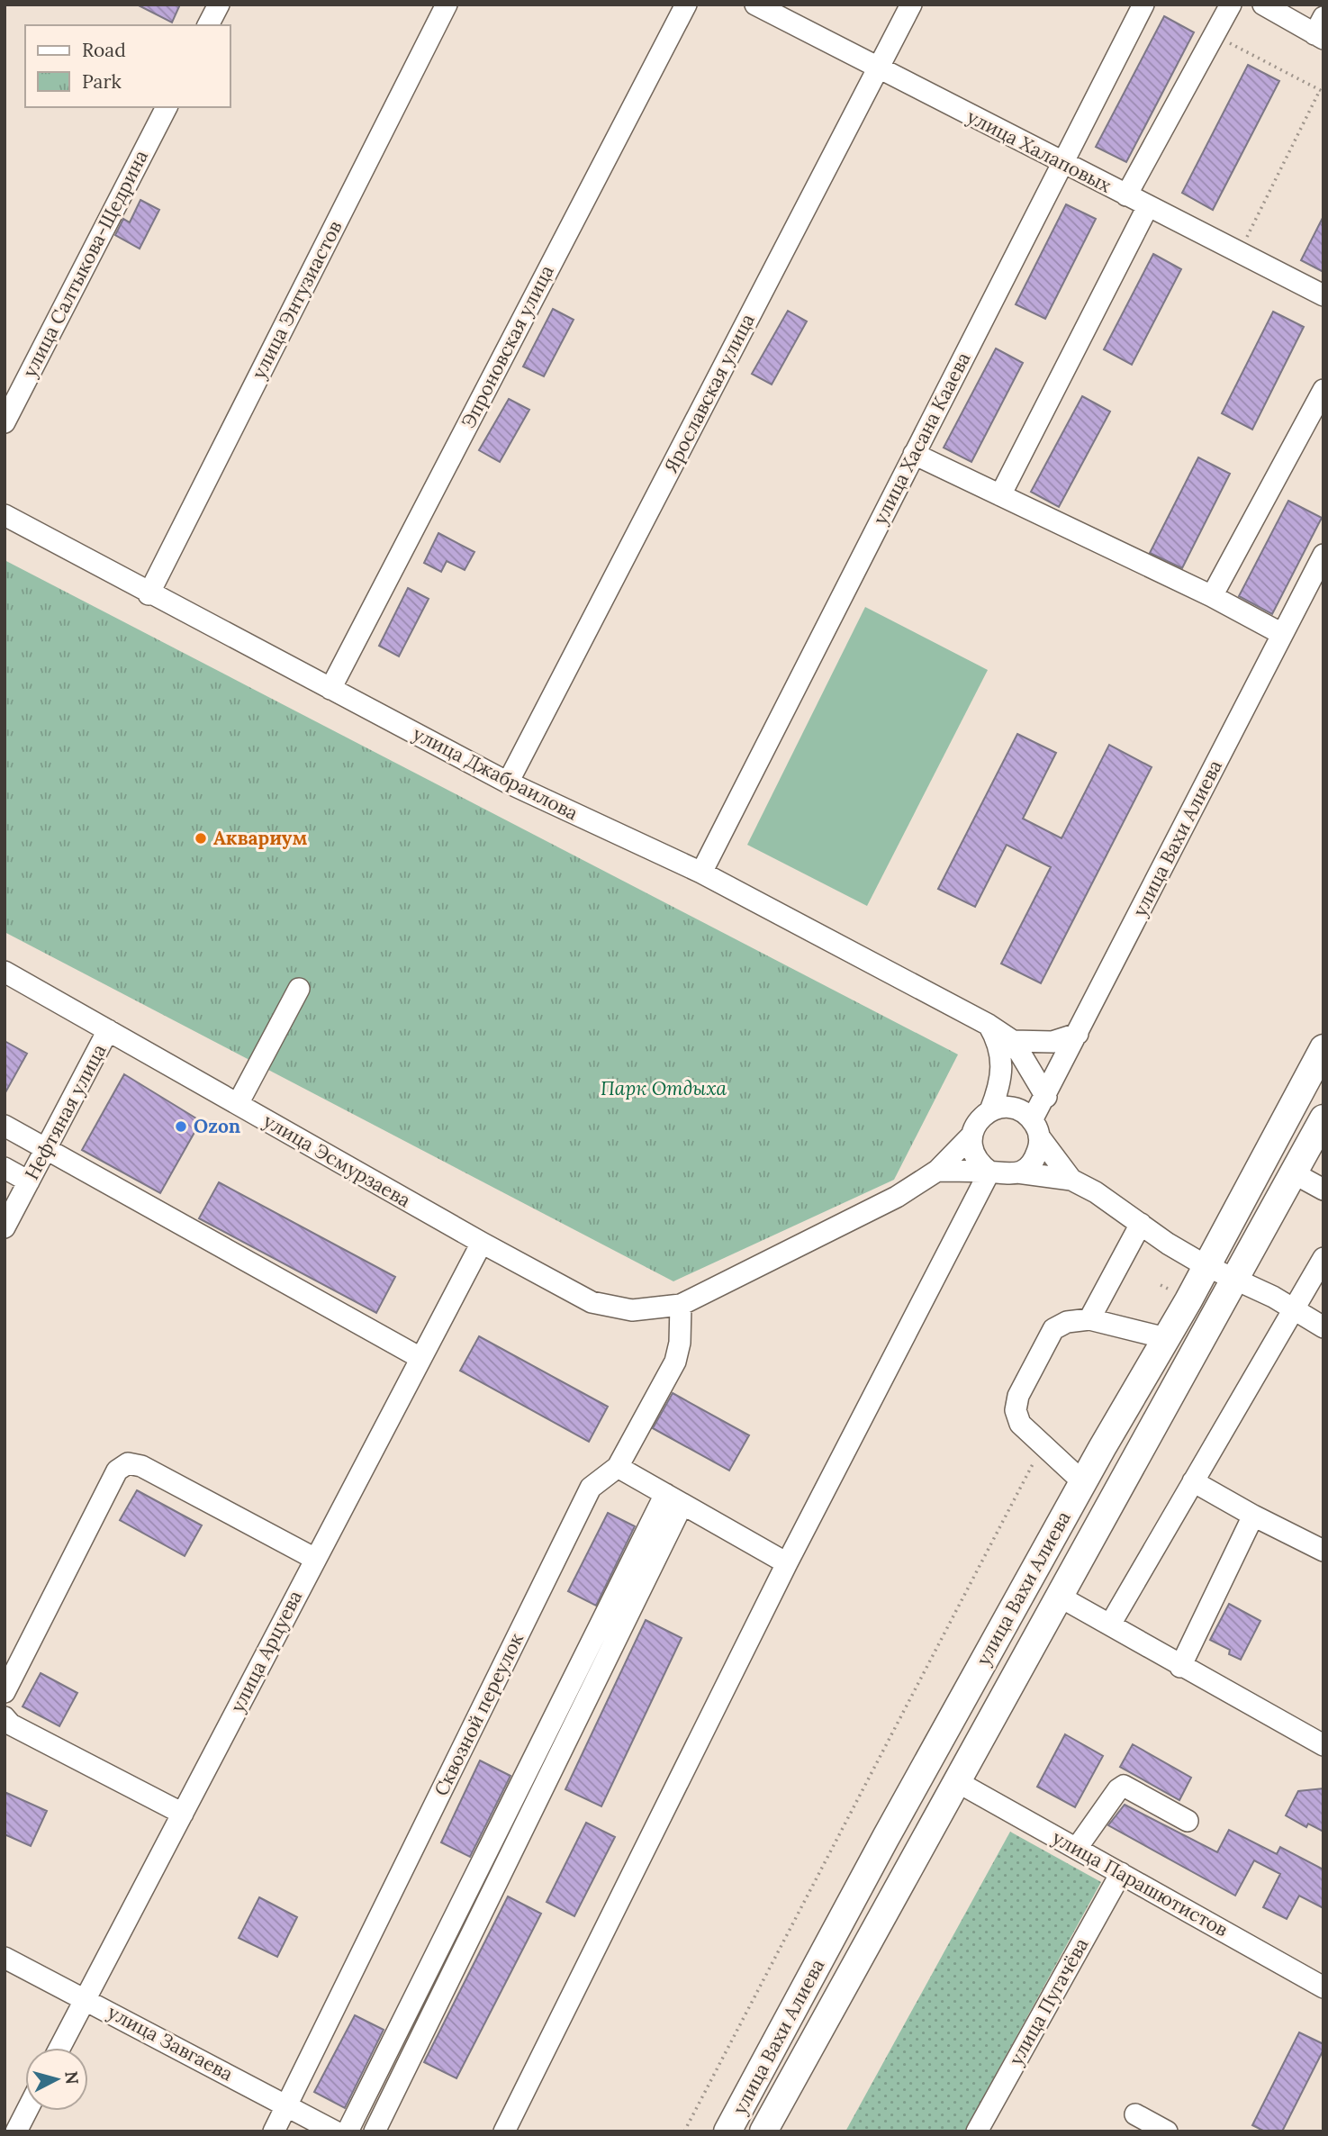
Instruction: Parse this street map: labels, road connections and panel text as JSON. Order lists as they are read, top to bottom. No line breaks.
{"streets":{"main road":["улица Вахи Алиева"],"street":["улица Халаповых","улица Салтыкова-Щедрина","улица Энтузиастов","Эпроновская улица","Ярославская улица","улица Хасана Кааева","улица Джабраилова","Нефтяная улица","улица Эсмурзаева","улица Арцуева","Сквозной переулок","улица Парашютистов","улица Пугачёва","улица Завгаева"]},"crossings":[["улица Халаповых","Ярославская улица"],["улица Халаповых","улица Хасана Кааева"],["улица Энтузиастов","улица Джабраилова"],["Эпроновская улица","улица Джабраилова"],["Ярославская улица","улица Джабраилова"],["улица Хасана Кааева","улица Джабраилова"],["улица Джабраилова","улица Вахи Алиева"],["улица Вахи Алиева","улица Парашютистов"],["Нефтяная улица","улица Эсмурзаева"],["улица Эсмурзаева","улица Арцуева"],["улица Эсмурзаева","Сквозной переулок"],["улица Арцуева","улица Завгаева"],["Сквозной переулок","улица Завгаева"],["улица Парашютистов","улица Пугачёва"]],"parks":["Парк Отдыха"],"places":["Аквариум","Ozon"],"legend":["Road","Park"],"north":"right"}
